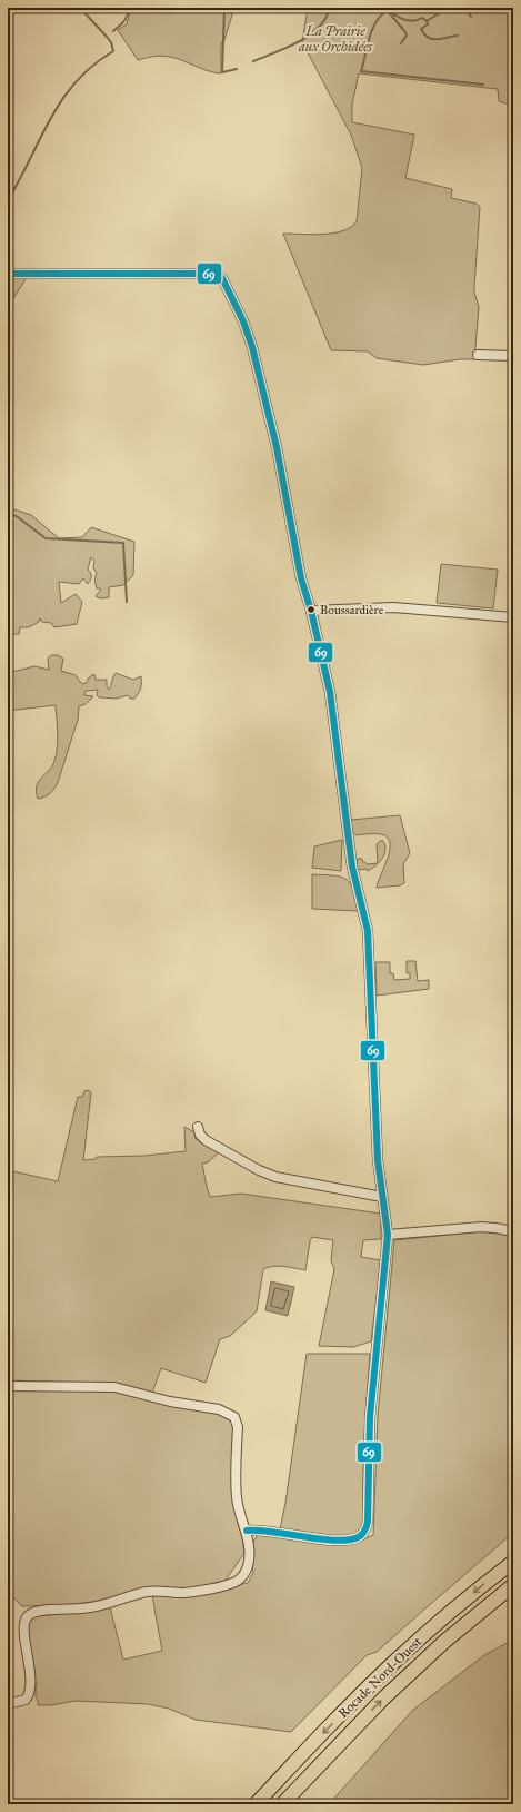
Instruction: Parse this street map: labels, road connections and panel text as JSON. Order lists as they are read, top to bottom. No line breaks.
{"streets":{"highway":["Rocade Nord-Ouest"]},"parks":["La Prairie aux Orchidées"],"places":["Boussardière"],"lines":["transit line 69"]}
